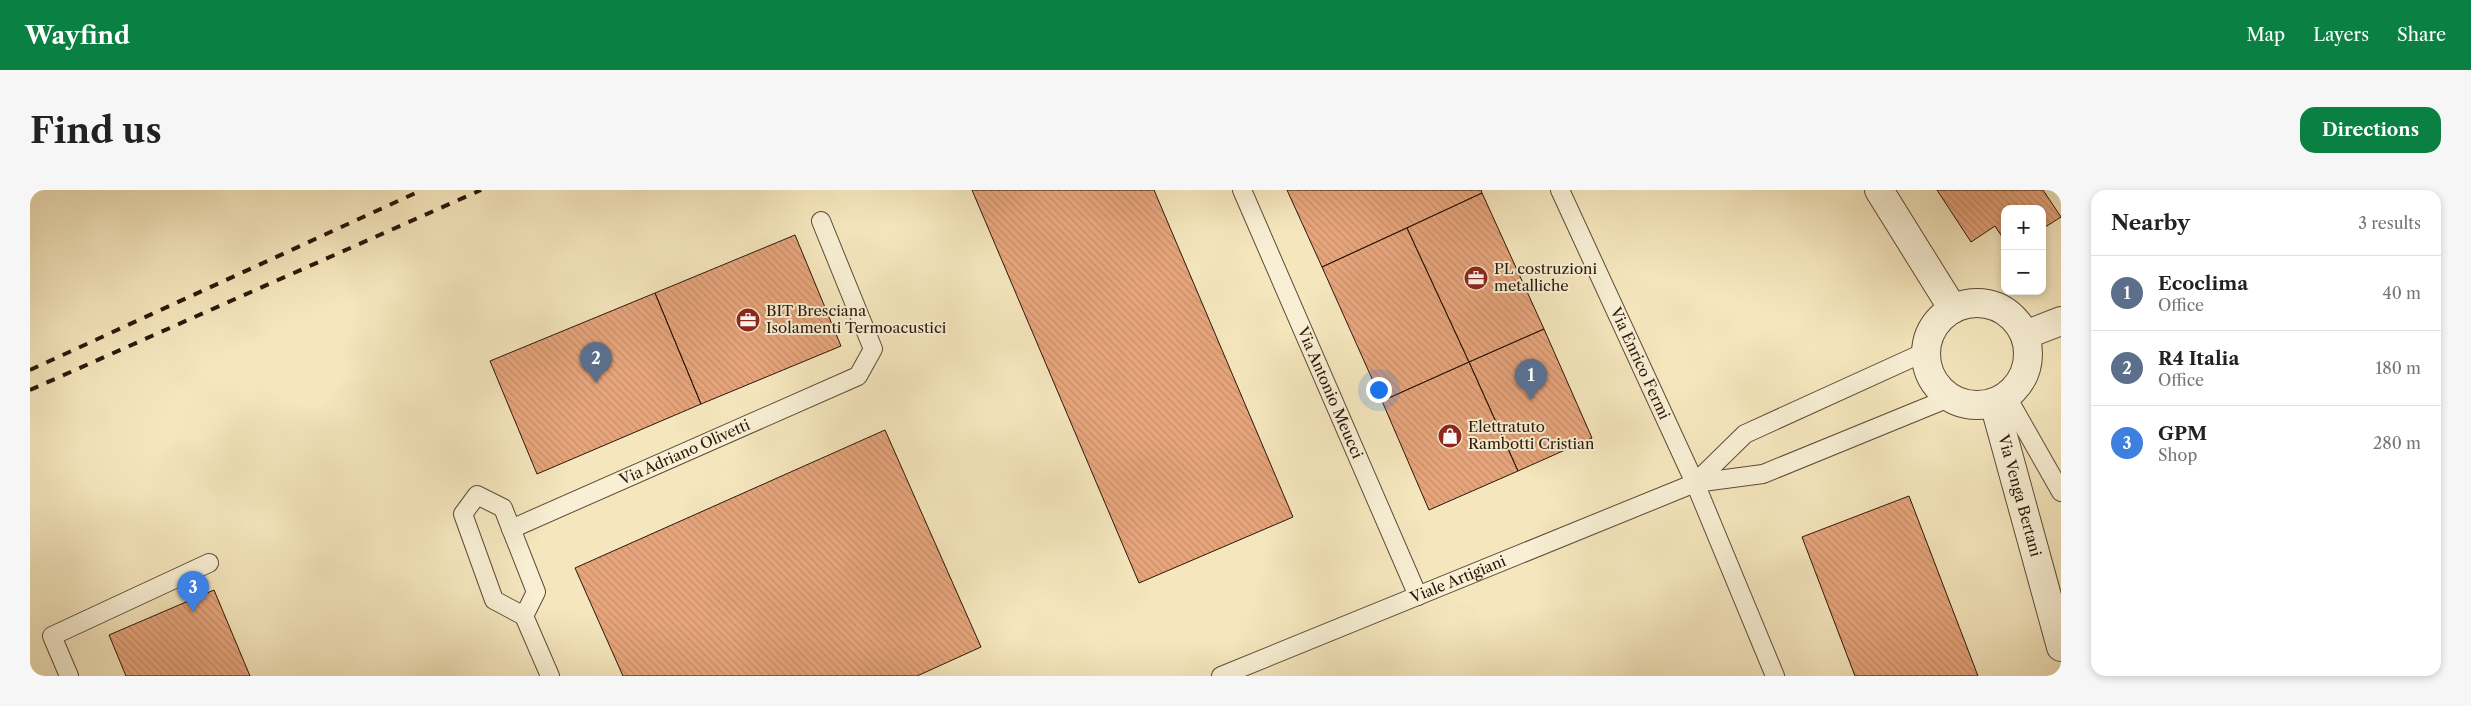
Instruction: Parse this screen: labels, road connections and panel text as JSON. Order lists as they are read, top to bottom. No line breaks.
{"streets":{"street":["Via Venga Bertani"],"lane":["Via Enrico Fermi","Via Antonio Meucci","Via Adriano Olivetti","Viale Artigiani"]},"crossings":[["Via Enrico Fermi","Viale Artigiani"],["Via Antonio Meucci","Viale Artigiani"]],"places":{"office":["PL costruzioni metalliche","BIT Bresciana Isolamenti Termoacustici"],"shop":["Elettratuto Rambotti Cristian"]},"page":{"header":"Wayfind","nav":["Map","Layers","Share"],"buttons":"Directions","title":"Find us","heading":["Nearby","3 results"],"map_buttons":["+","−"],"list":[{"mark":"1","name":"Ecoclima","note":"Office","value":"40 m"},{"mark":"2","name":"R4 Italia","note":"Office","value":"180 m"},{"mark":"3","name":"GPM","note":"Shop","value":"280 m"}],"pins":["2","1","3"]}}
